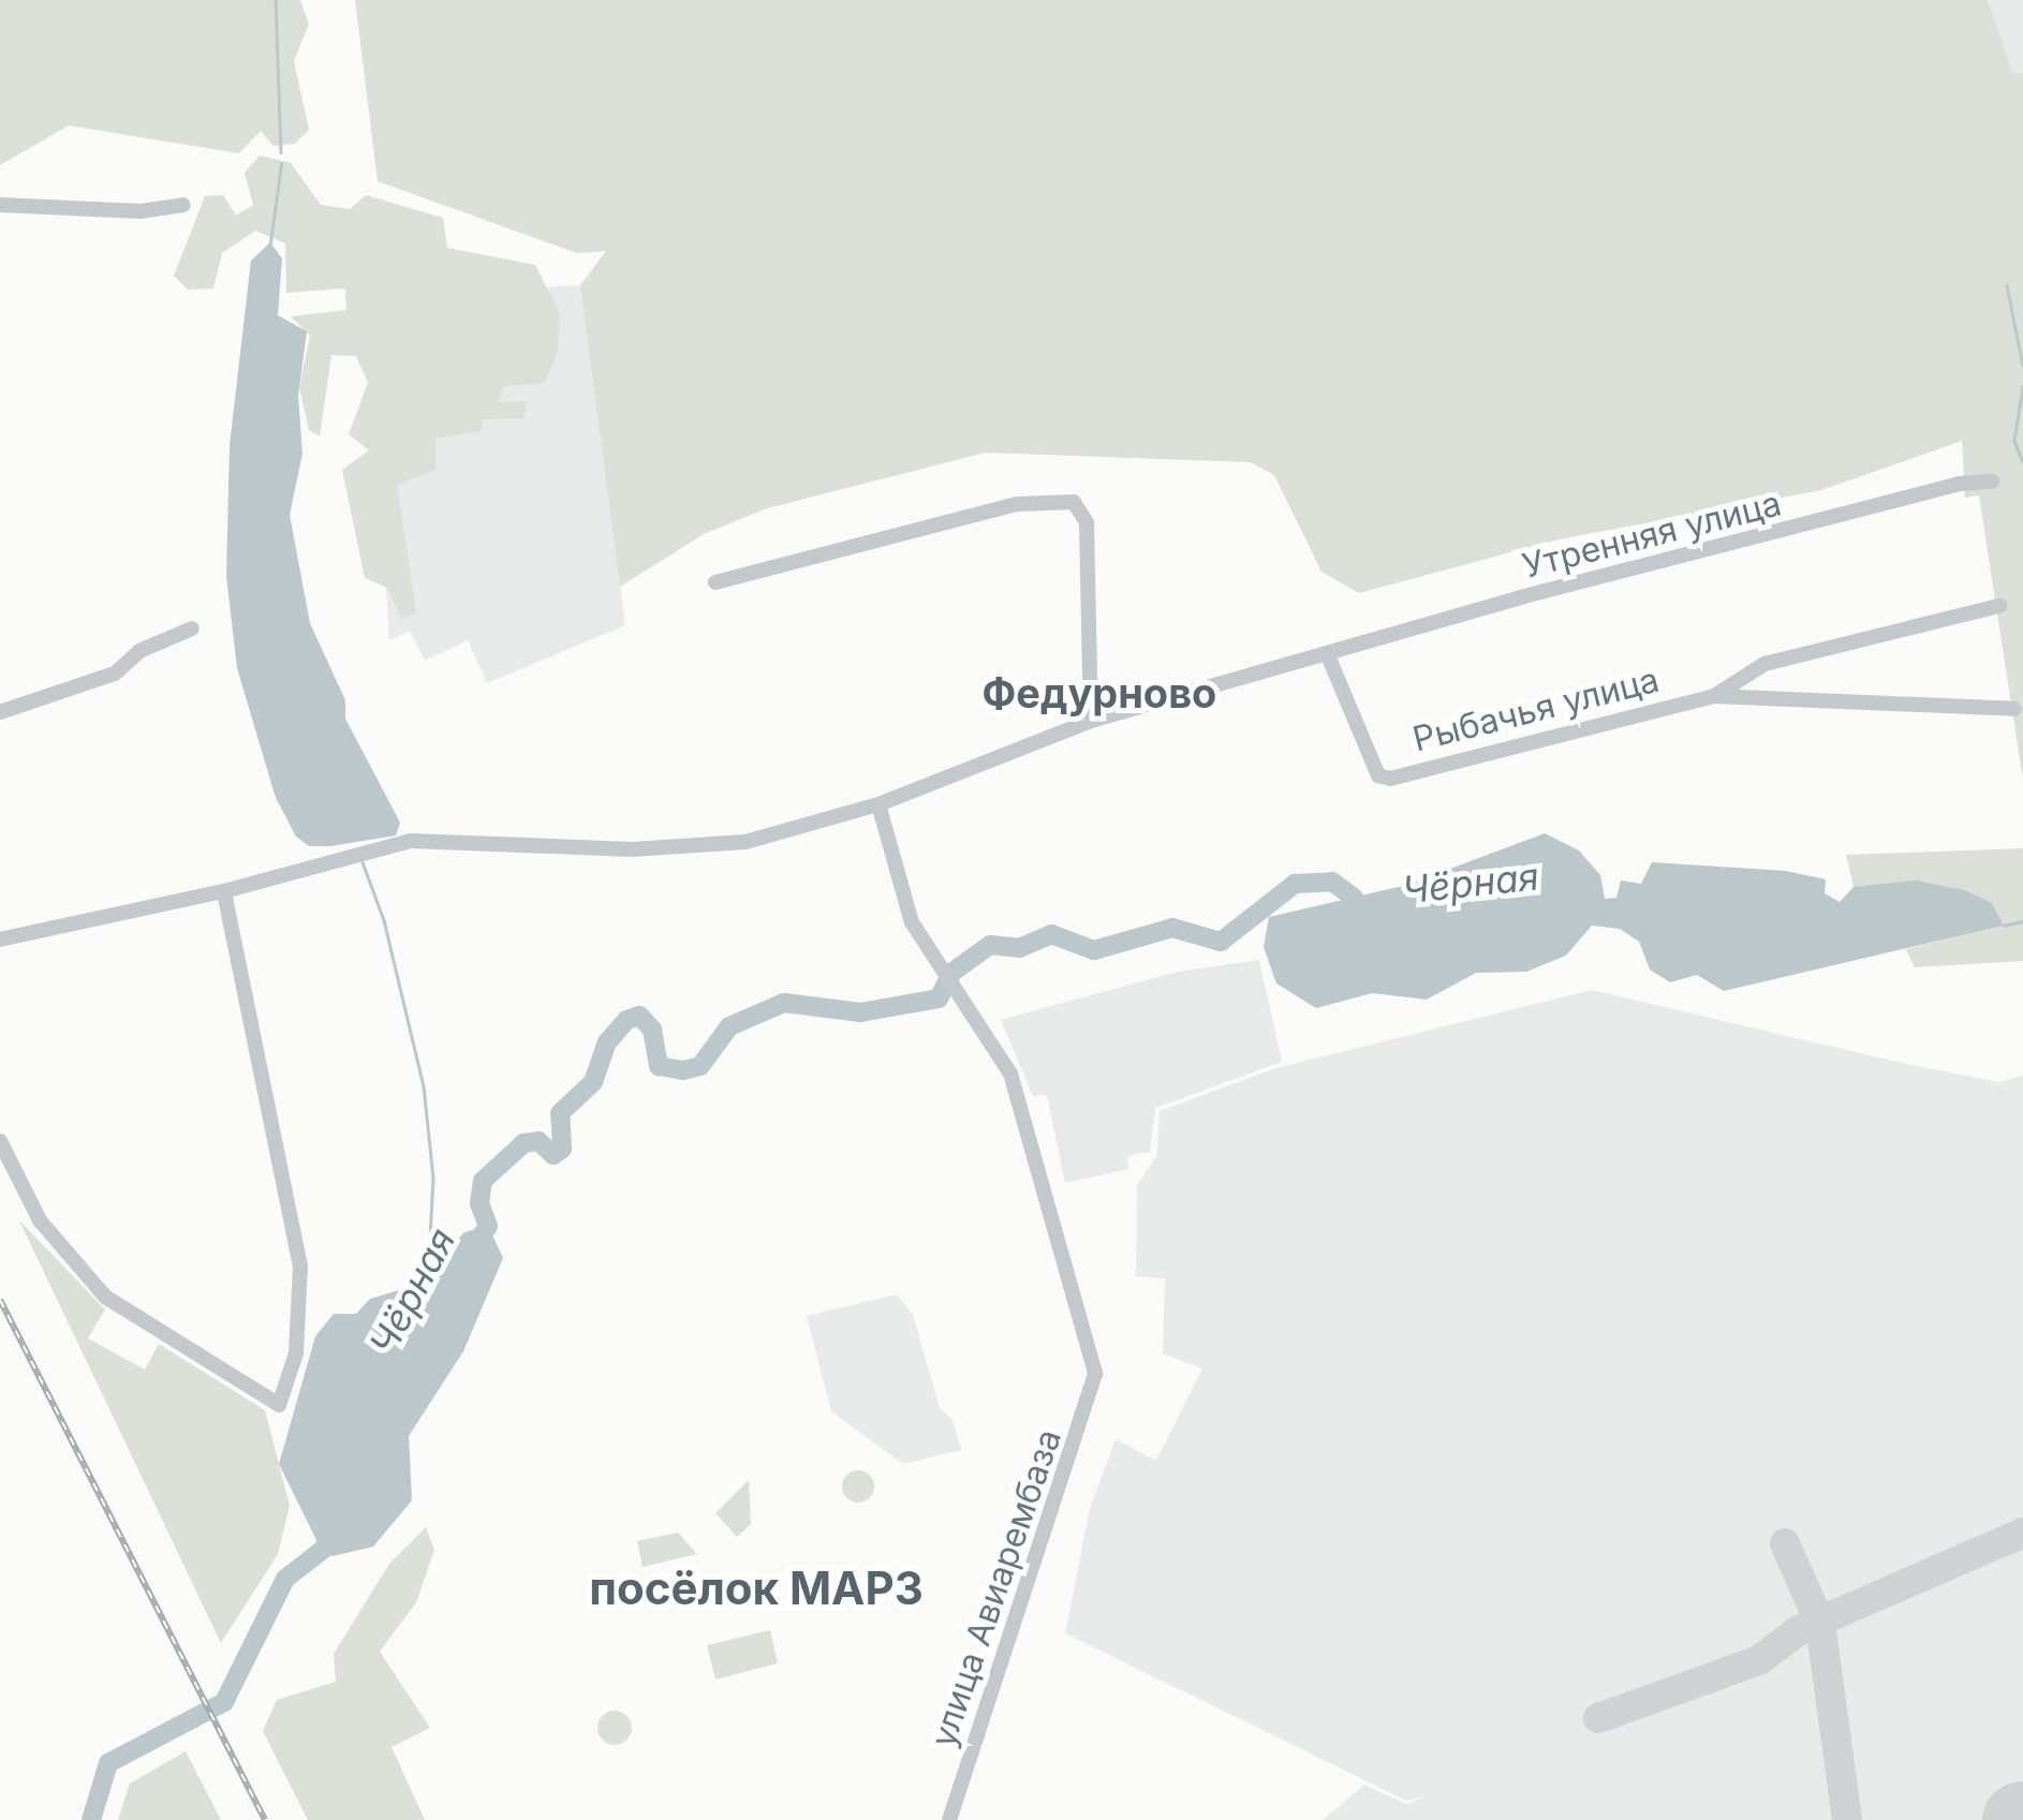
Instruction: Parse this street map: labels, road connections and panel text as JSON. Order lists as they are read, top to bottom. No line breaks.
{"streets":{"street":["Утренняя улица","Рыбачья улица","улица Авиарембаза"]},"crossings":[["Утренняя улица","Рыбачья улица"],["Утренняя улица","улица Авиарембаза"]],"districts":["Федурново","посёлок МАРЗ"],"water":["Чёрная"]}
